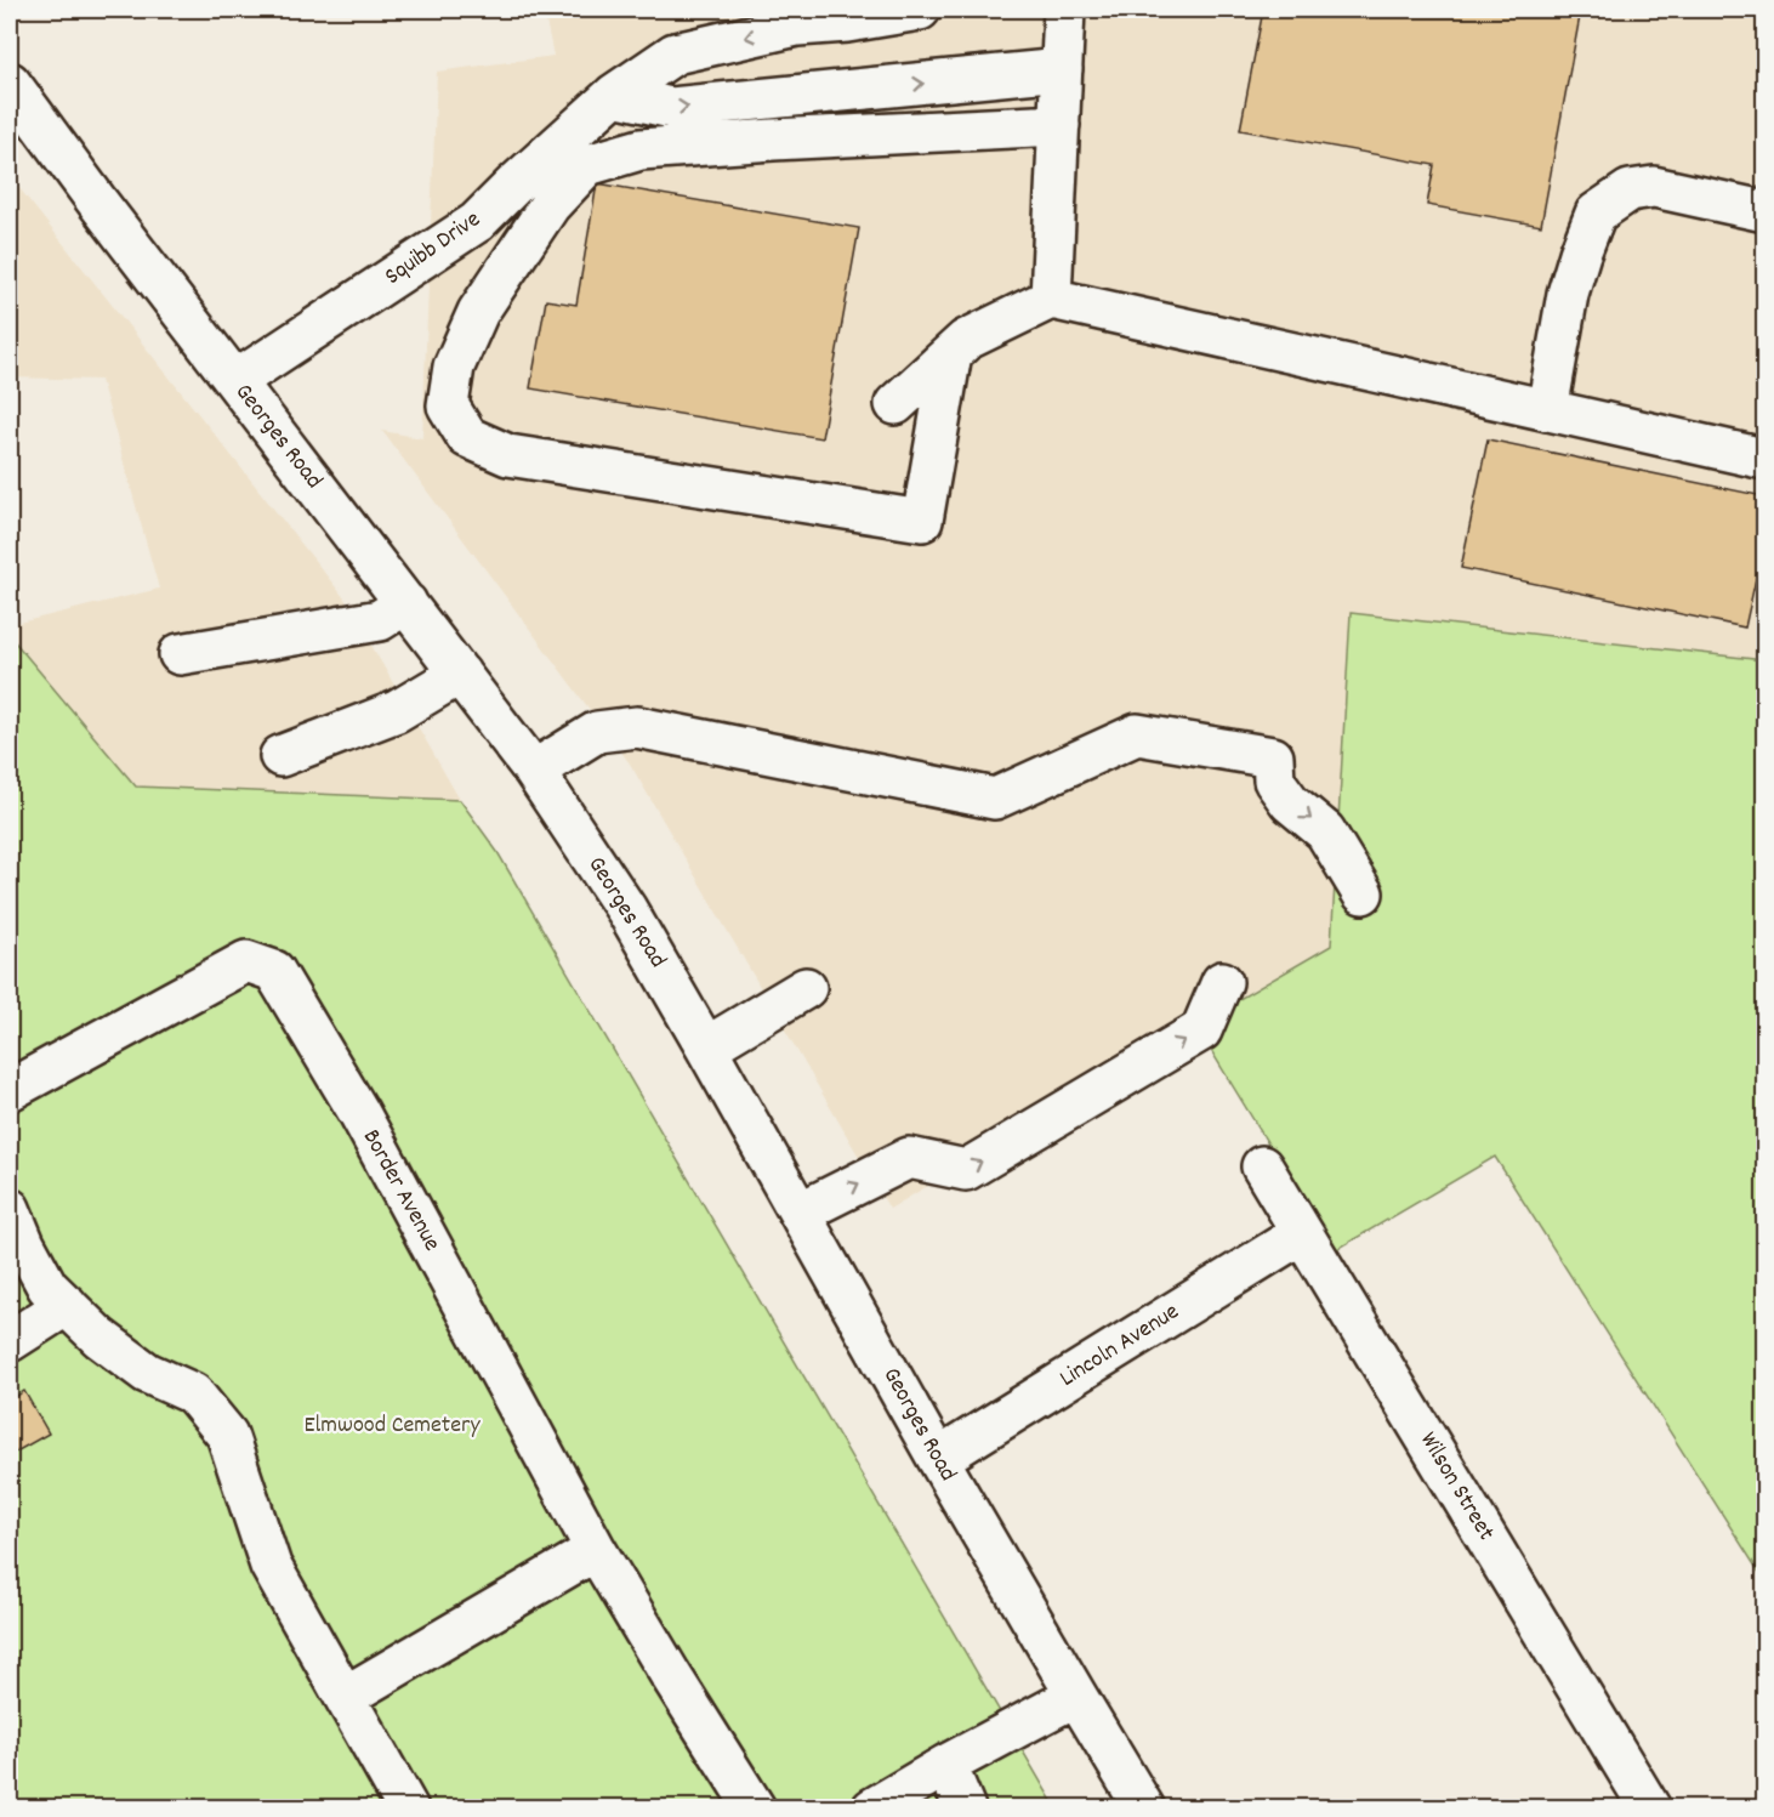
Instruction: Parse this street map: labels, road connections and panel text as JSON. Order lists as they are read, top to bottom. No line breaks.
{"streets":{"street":["Squibb Drive","Georges Road","Border Avenue","Lincoln Avenue","Wilson Street"]},"crossings":[["Squibb Drive","Georges Road"],["Georges Road","Lincoln Avenue"],["Lincoln Avenue","Wilson Street"]],"parks":["Elmwood Cemetery"]}
